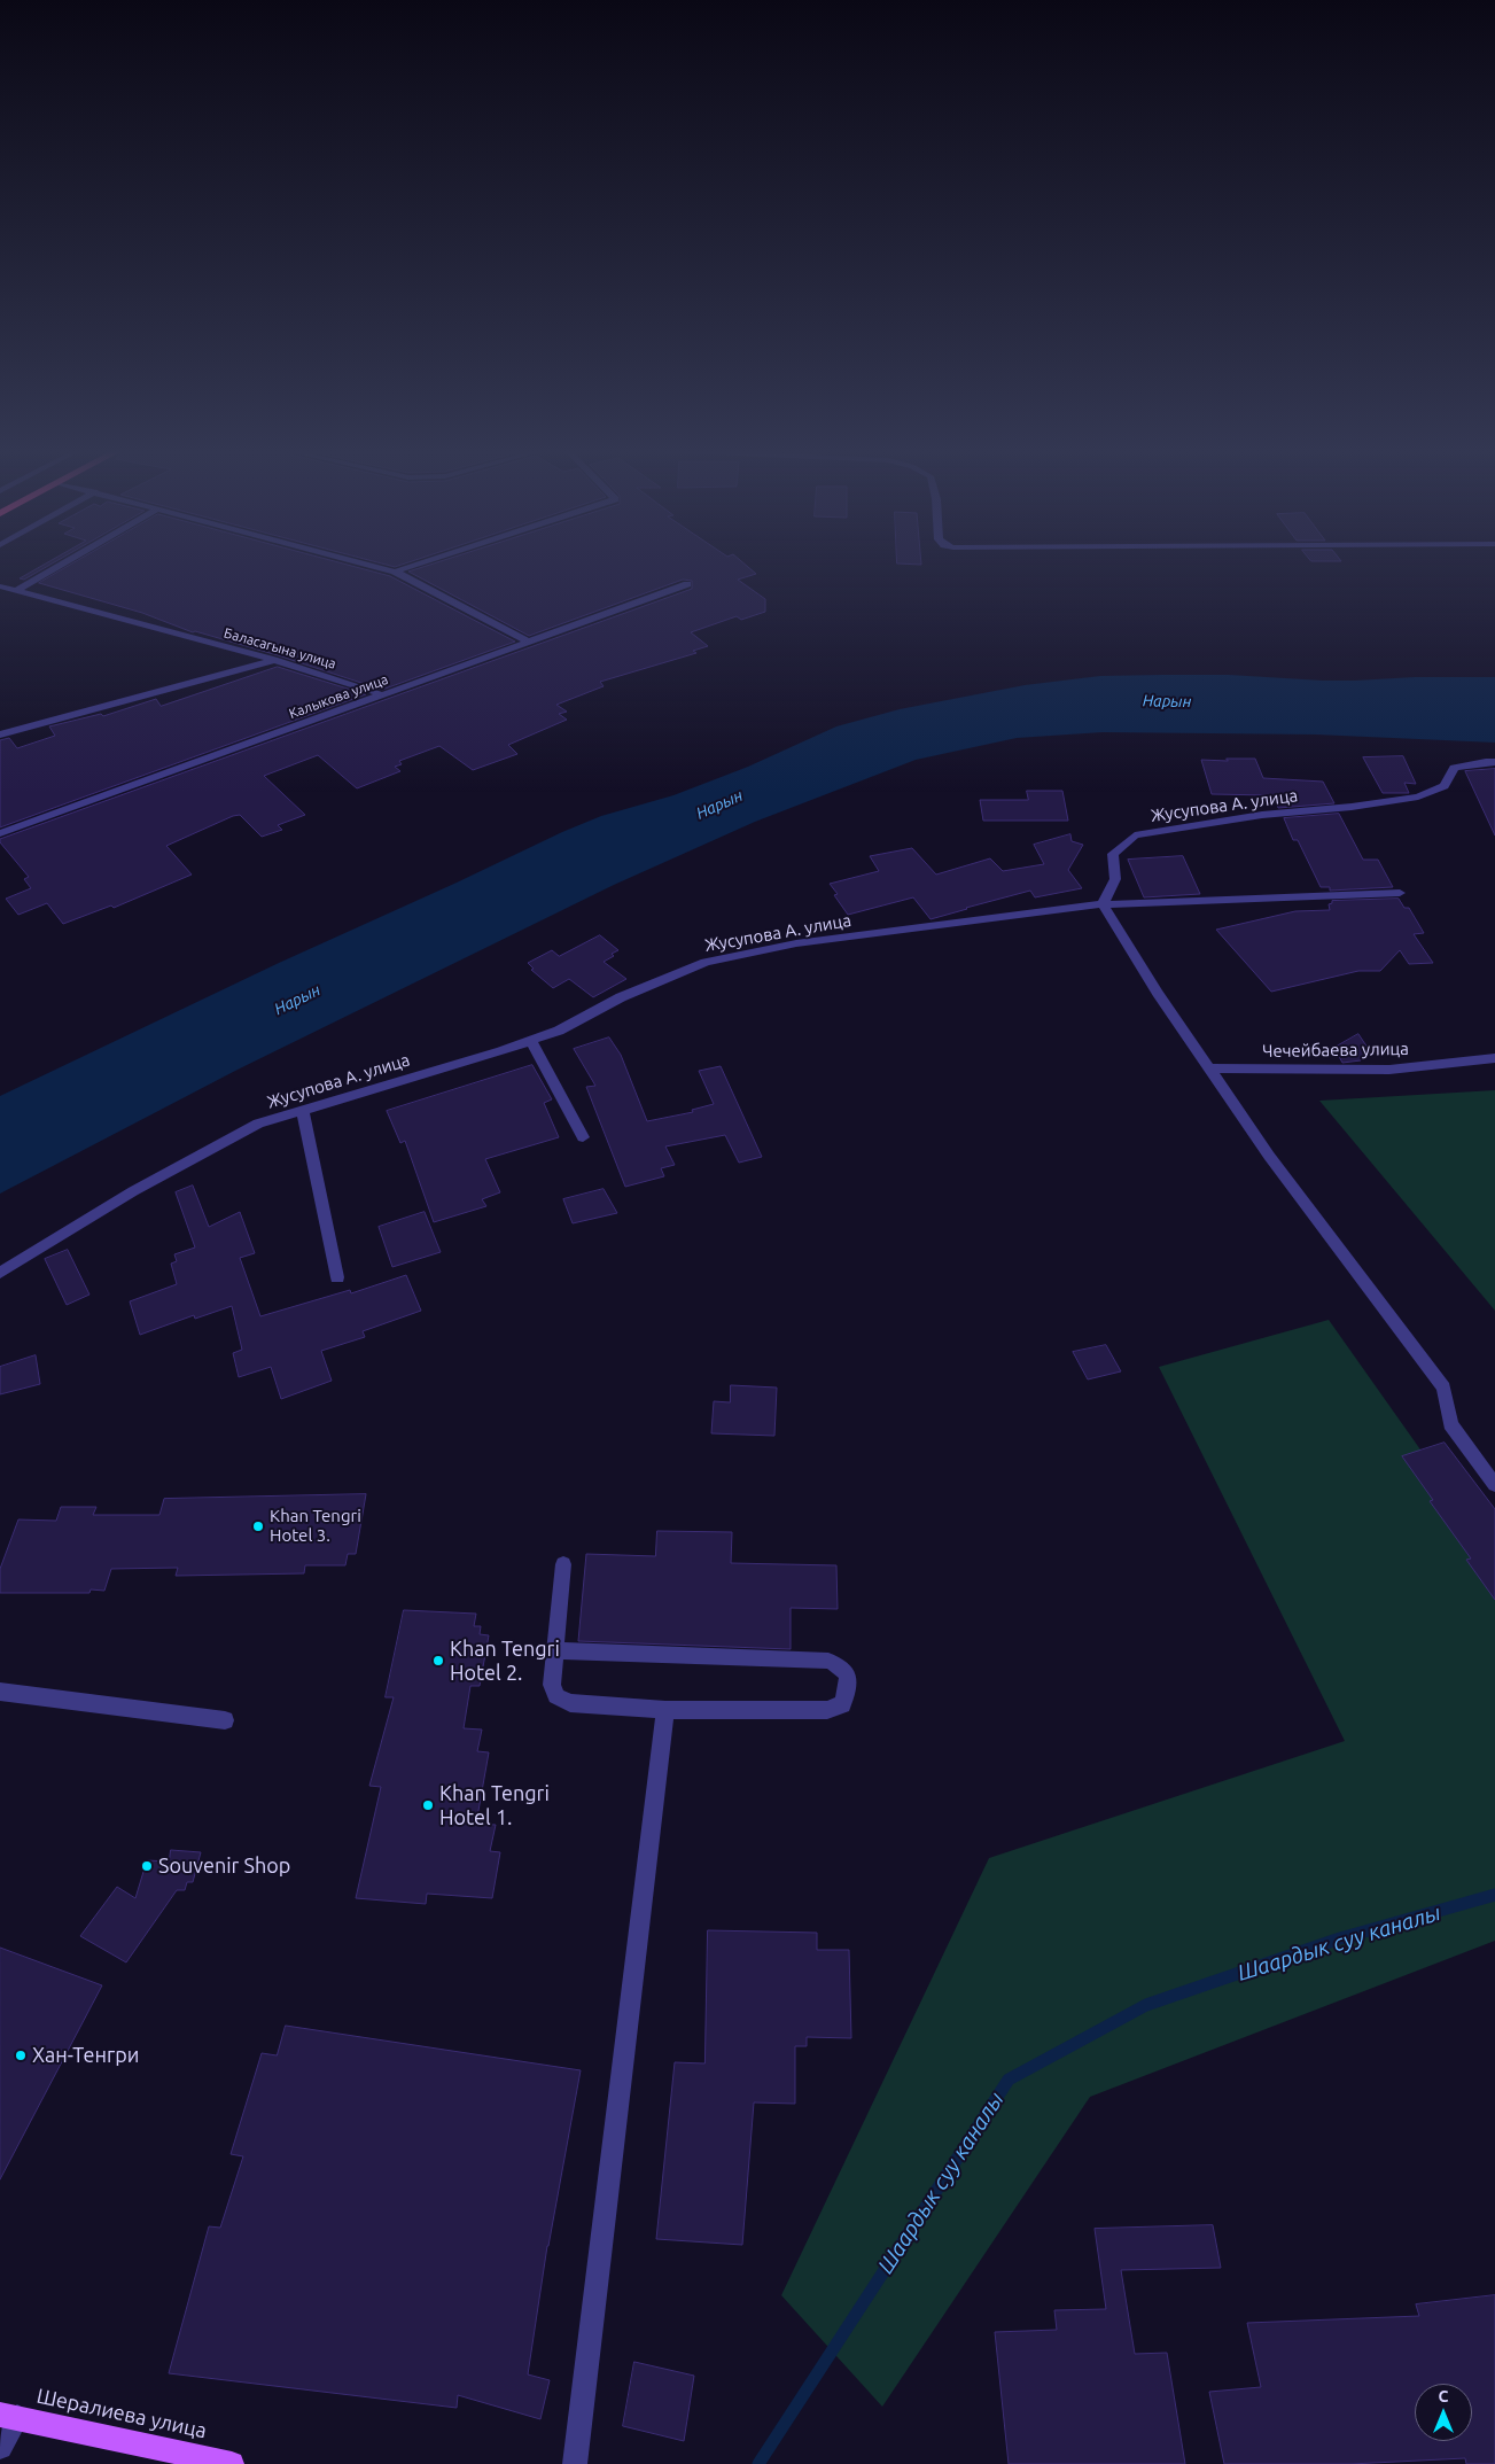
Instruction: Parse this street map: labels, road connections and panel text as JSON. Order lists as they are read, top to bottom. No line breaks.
{"streets":{"main road":["Шералиева улица"],"street":["Баласагына улица","Калыкова улица","Жусупова А. улица","Чечейбаева улица"]},"crossings":[["Баласагына улица","Калыкова улица"]],"water":["Нарын","Шаардык суу каналы"],"places":["Khan Tengri Hotel 3.","Khan Tengri Hotel 2.","Khan Tengri Hotel 1.","Souvenir Shop","Хан-Тенгри"],"north":"top"}
